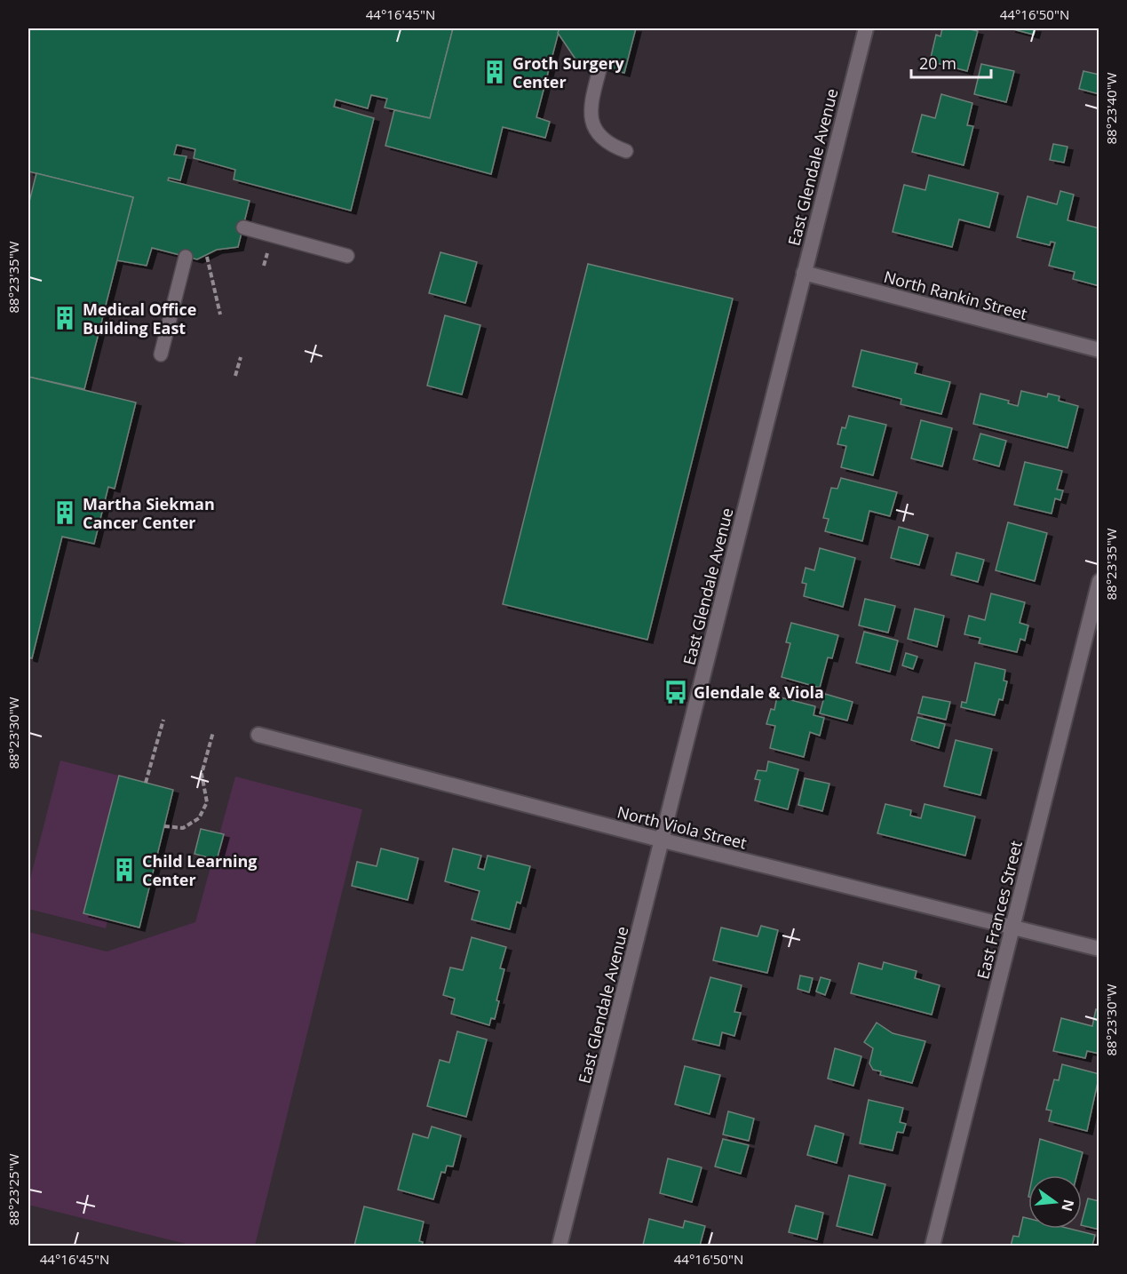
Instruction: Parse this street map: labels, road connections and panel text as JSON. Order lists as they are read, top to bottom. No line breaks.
{"streets":{"street":["East Glendale Avenue","North Rankin Street","North Viola Street","East Frances Street"]},"crossings":[["East Glendale Avenue","North Rankin Street"],["East Glendale Avenue","North Viola Street"],["North Viola Street","East Frances Street"]],"places":{"building":["Groth Surgery Center","Medical Office Building East","Martha Siekman Cancer Center","Child Learning Center"],"bus stop":["Glendale & Viola"]},"scale_bar":"20 m","north":"right","coordinates":["44°16'45\"N","44°16'50\"N","88°23'40\"W","88°23'35\"W","88°23'30\"W","88°23'25\"W"]}
